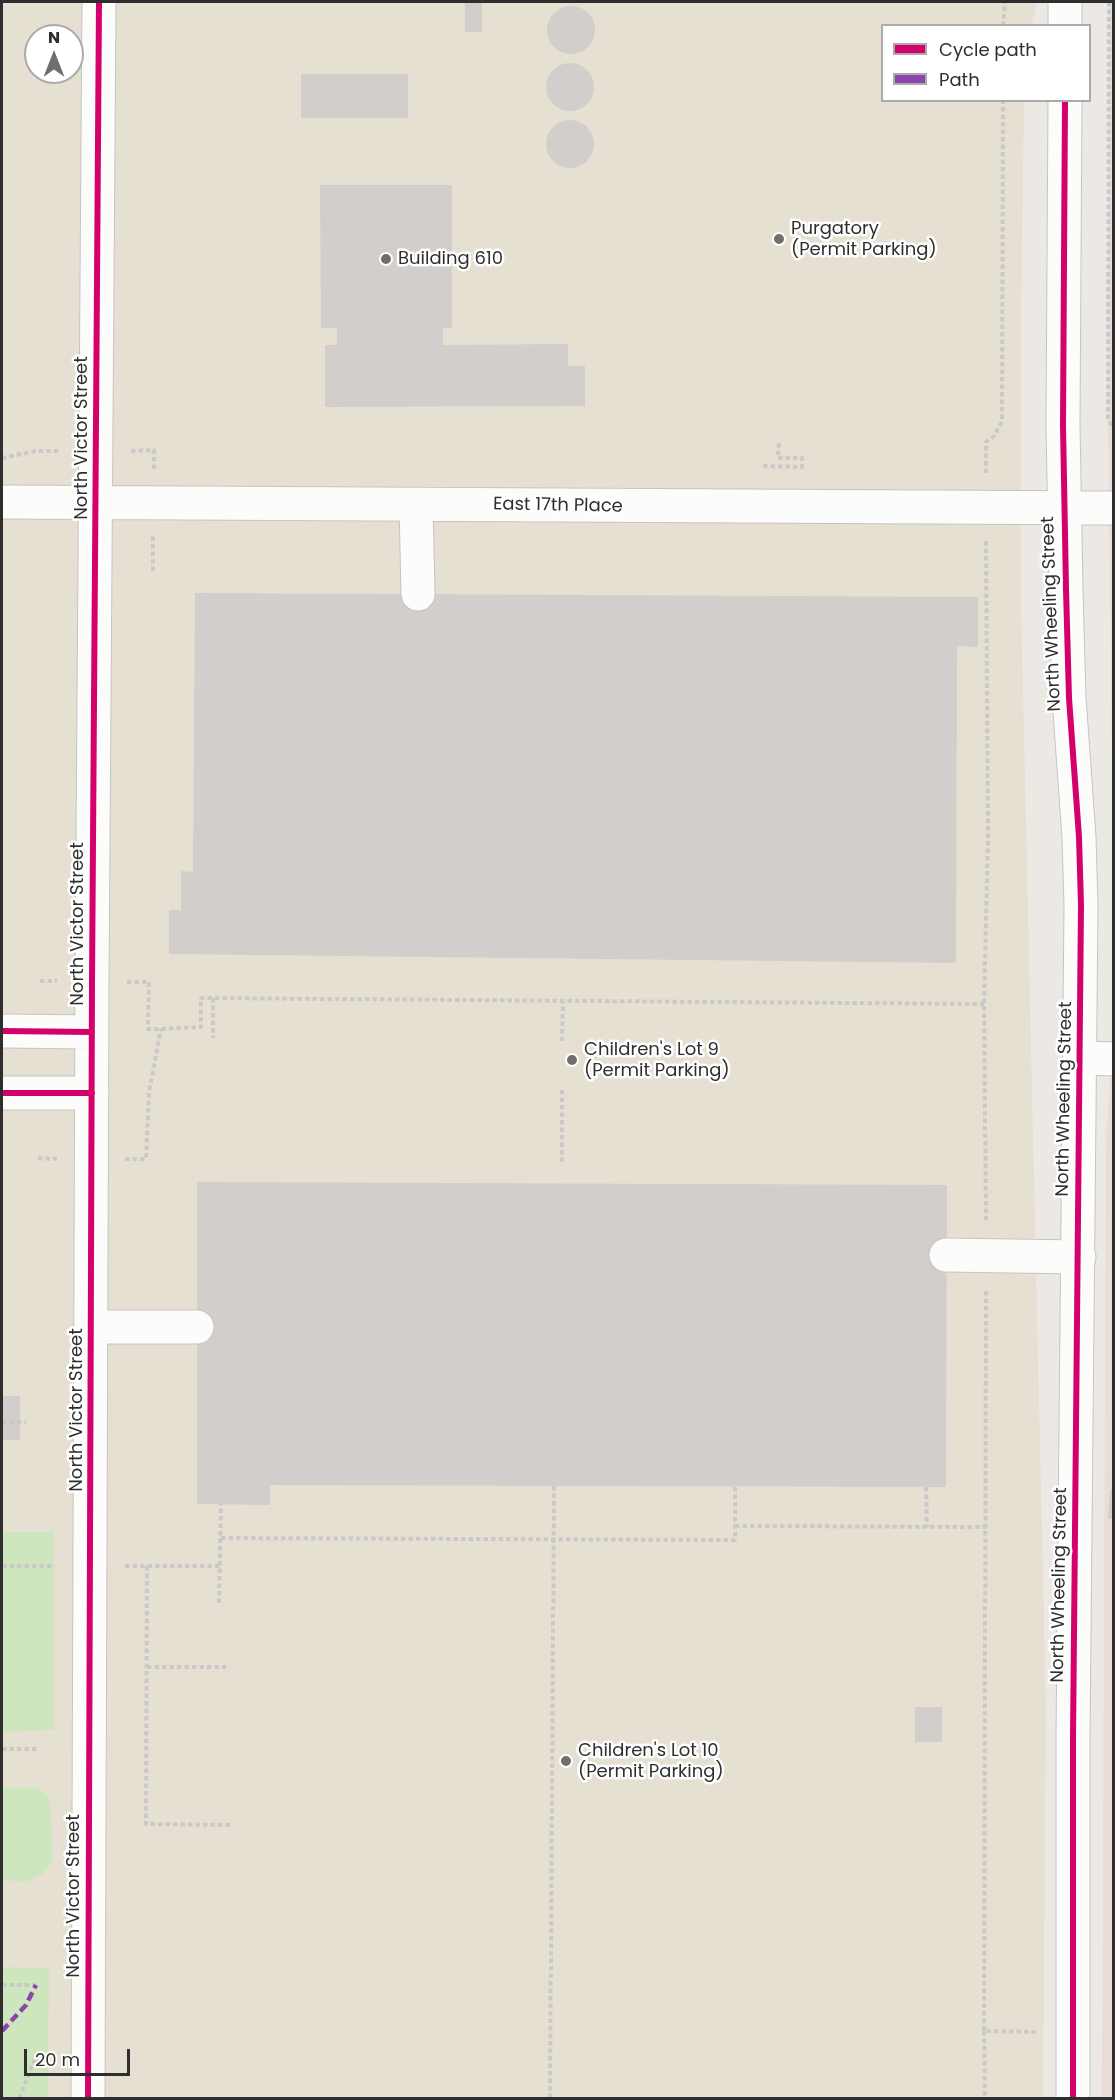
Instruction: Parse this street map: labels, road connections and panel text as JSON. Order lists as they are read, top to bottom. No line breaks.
{"streets":{"street":["North Victor Street","East 17th Place","North Wheeling Street"]},"crossings":[["North Victor Street","East 17th Place"],["East 17th Place","North Wheeling Street"]],"places":["Purgatory (Permit Parking)","Building 610","Children's Lot 9 (Permit Parking)","Children's Lot 10 (Permit Parking)"],"legend":["Cycle path","Path"],"scale_bar":"20 m","north":"top"}
